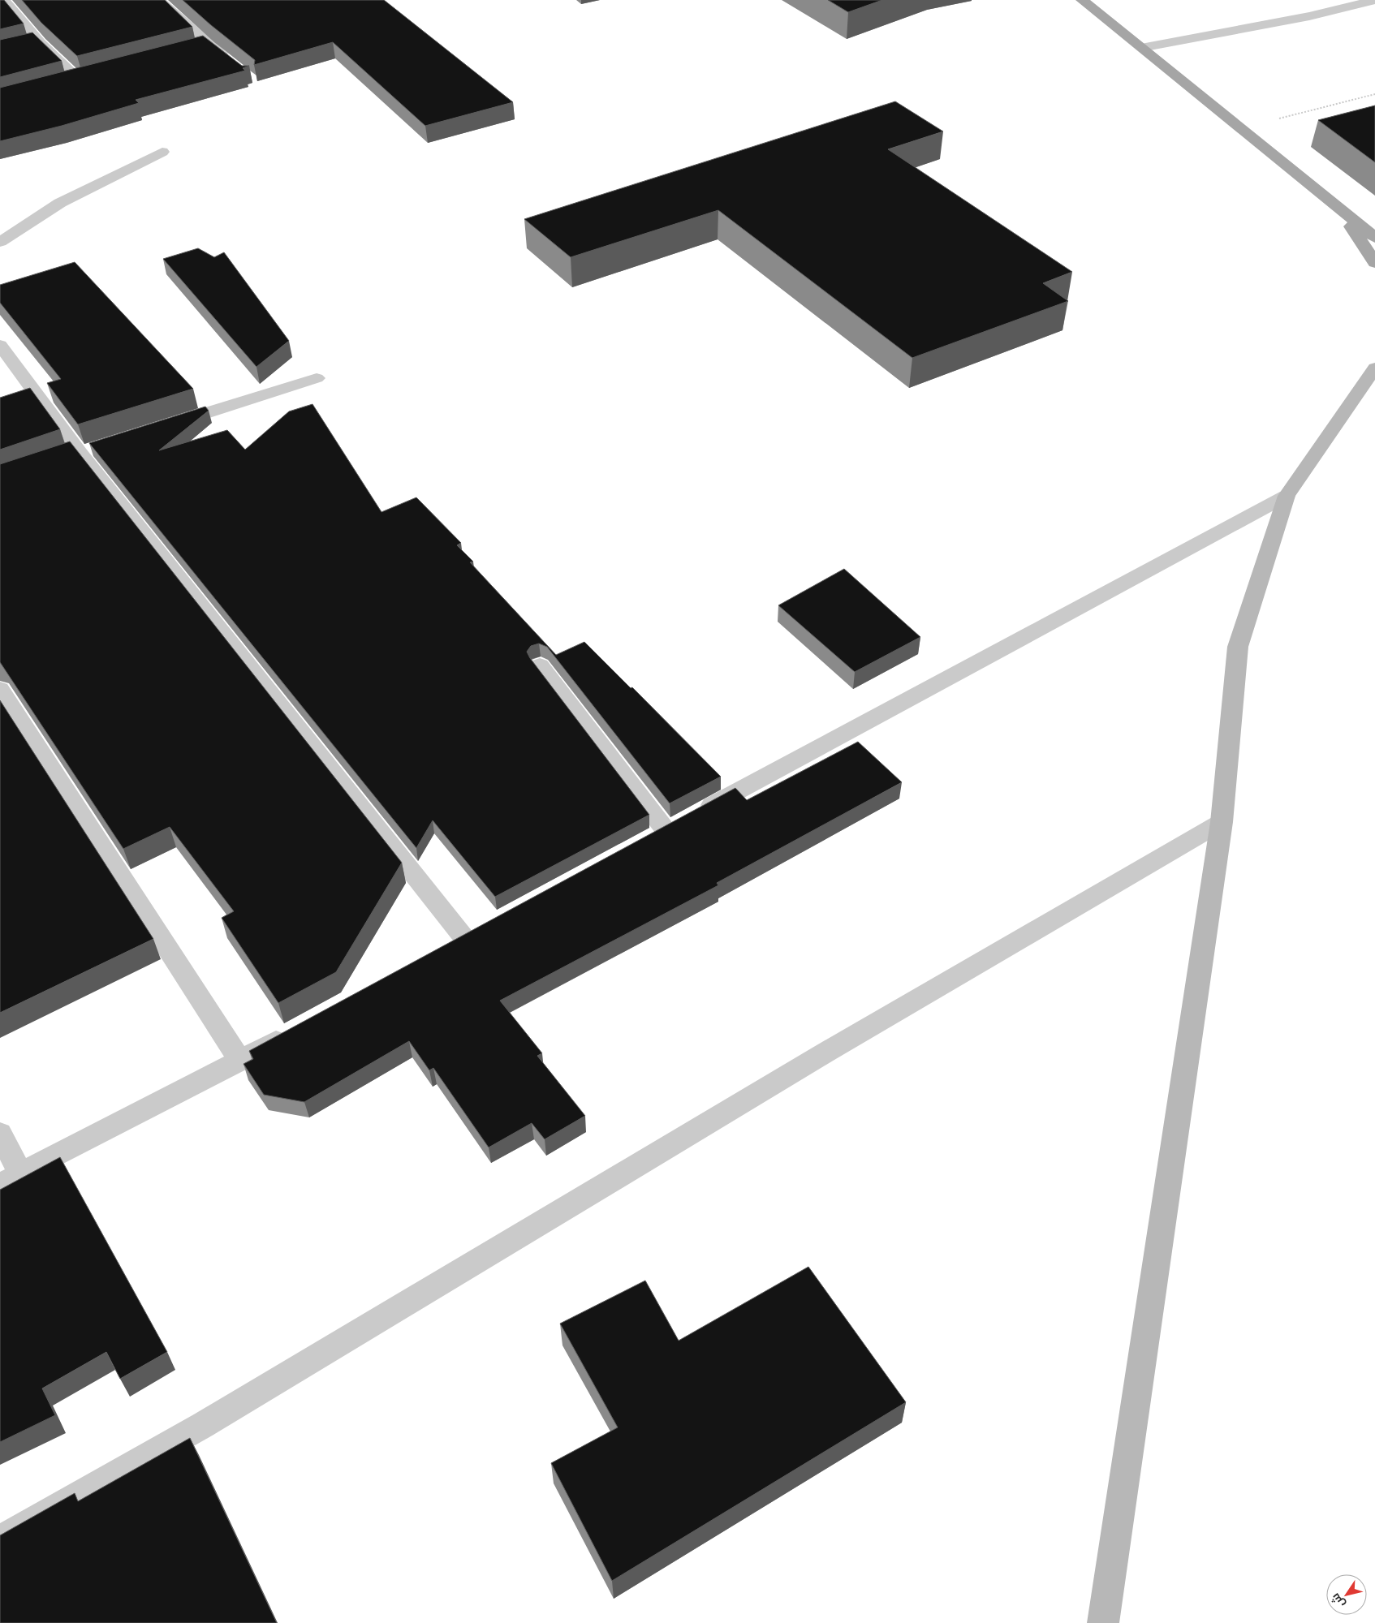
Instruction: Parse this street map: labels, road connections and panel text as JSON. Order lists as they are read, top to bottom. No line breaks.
{"north":"bottom left"}
